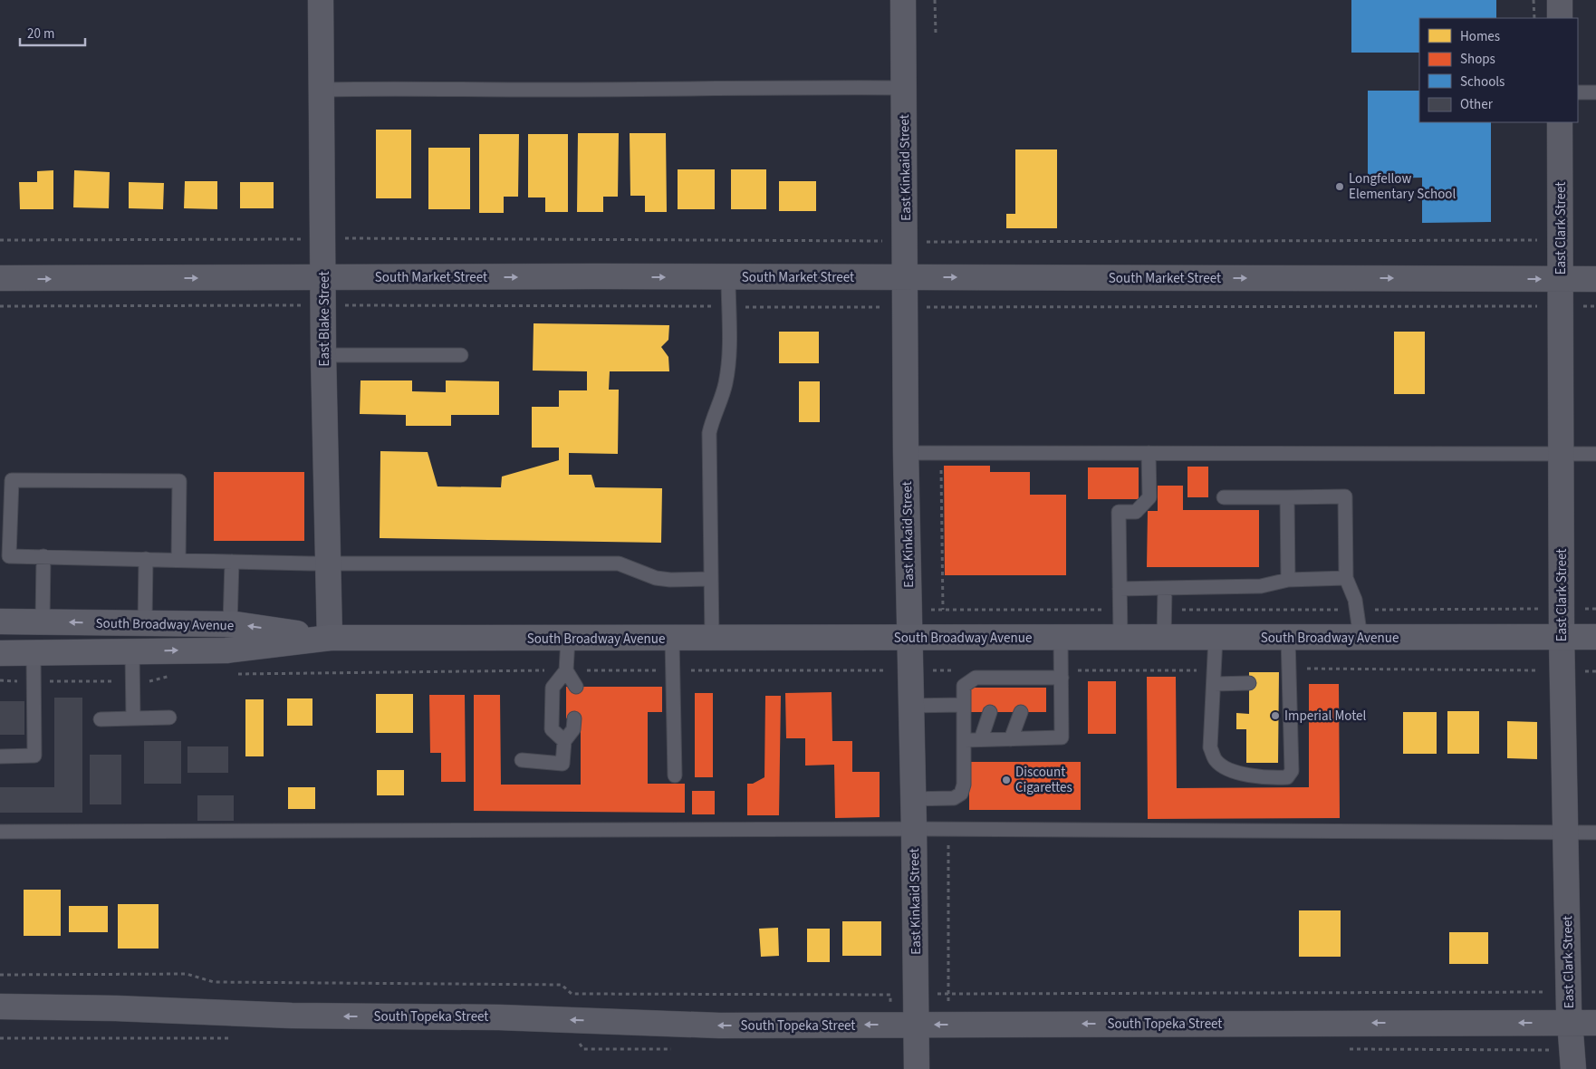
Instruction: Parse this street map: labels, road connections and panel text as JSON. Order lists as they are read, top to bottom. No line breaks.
{"streets":{"main road":["South Broadway Avenue"],"street":["East Kinkaid Street","East Clark Street","South Market Street","East Blake Street","South Topeka Street"]},"crossings":[["East Kinkaid Street","South Market Street"],["East Kinkaid Street","South Broadway Avenue"],["East Kinkaid Street","South Topeka Street"],["East Clark Street","South Market Street"],["East Clark Street","South Broadway Avenue"],["East Clark Street","South Topeka Street"],["South Market Street","East Blake Street"],["East Blake Street","South Broadway Avenue"]],"one_way":["South Market Street","South Topeka Street"],"places":["Longfellow Elementary School","Imperial Motel","Discount Cigarettes"],"legend":["Homes","Shops","Schools","Other"],"scale_bar":"20 m"}
